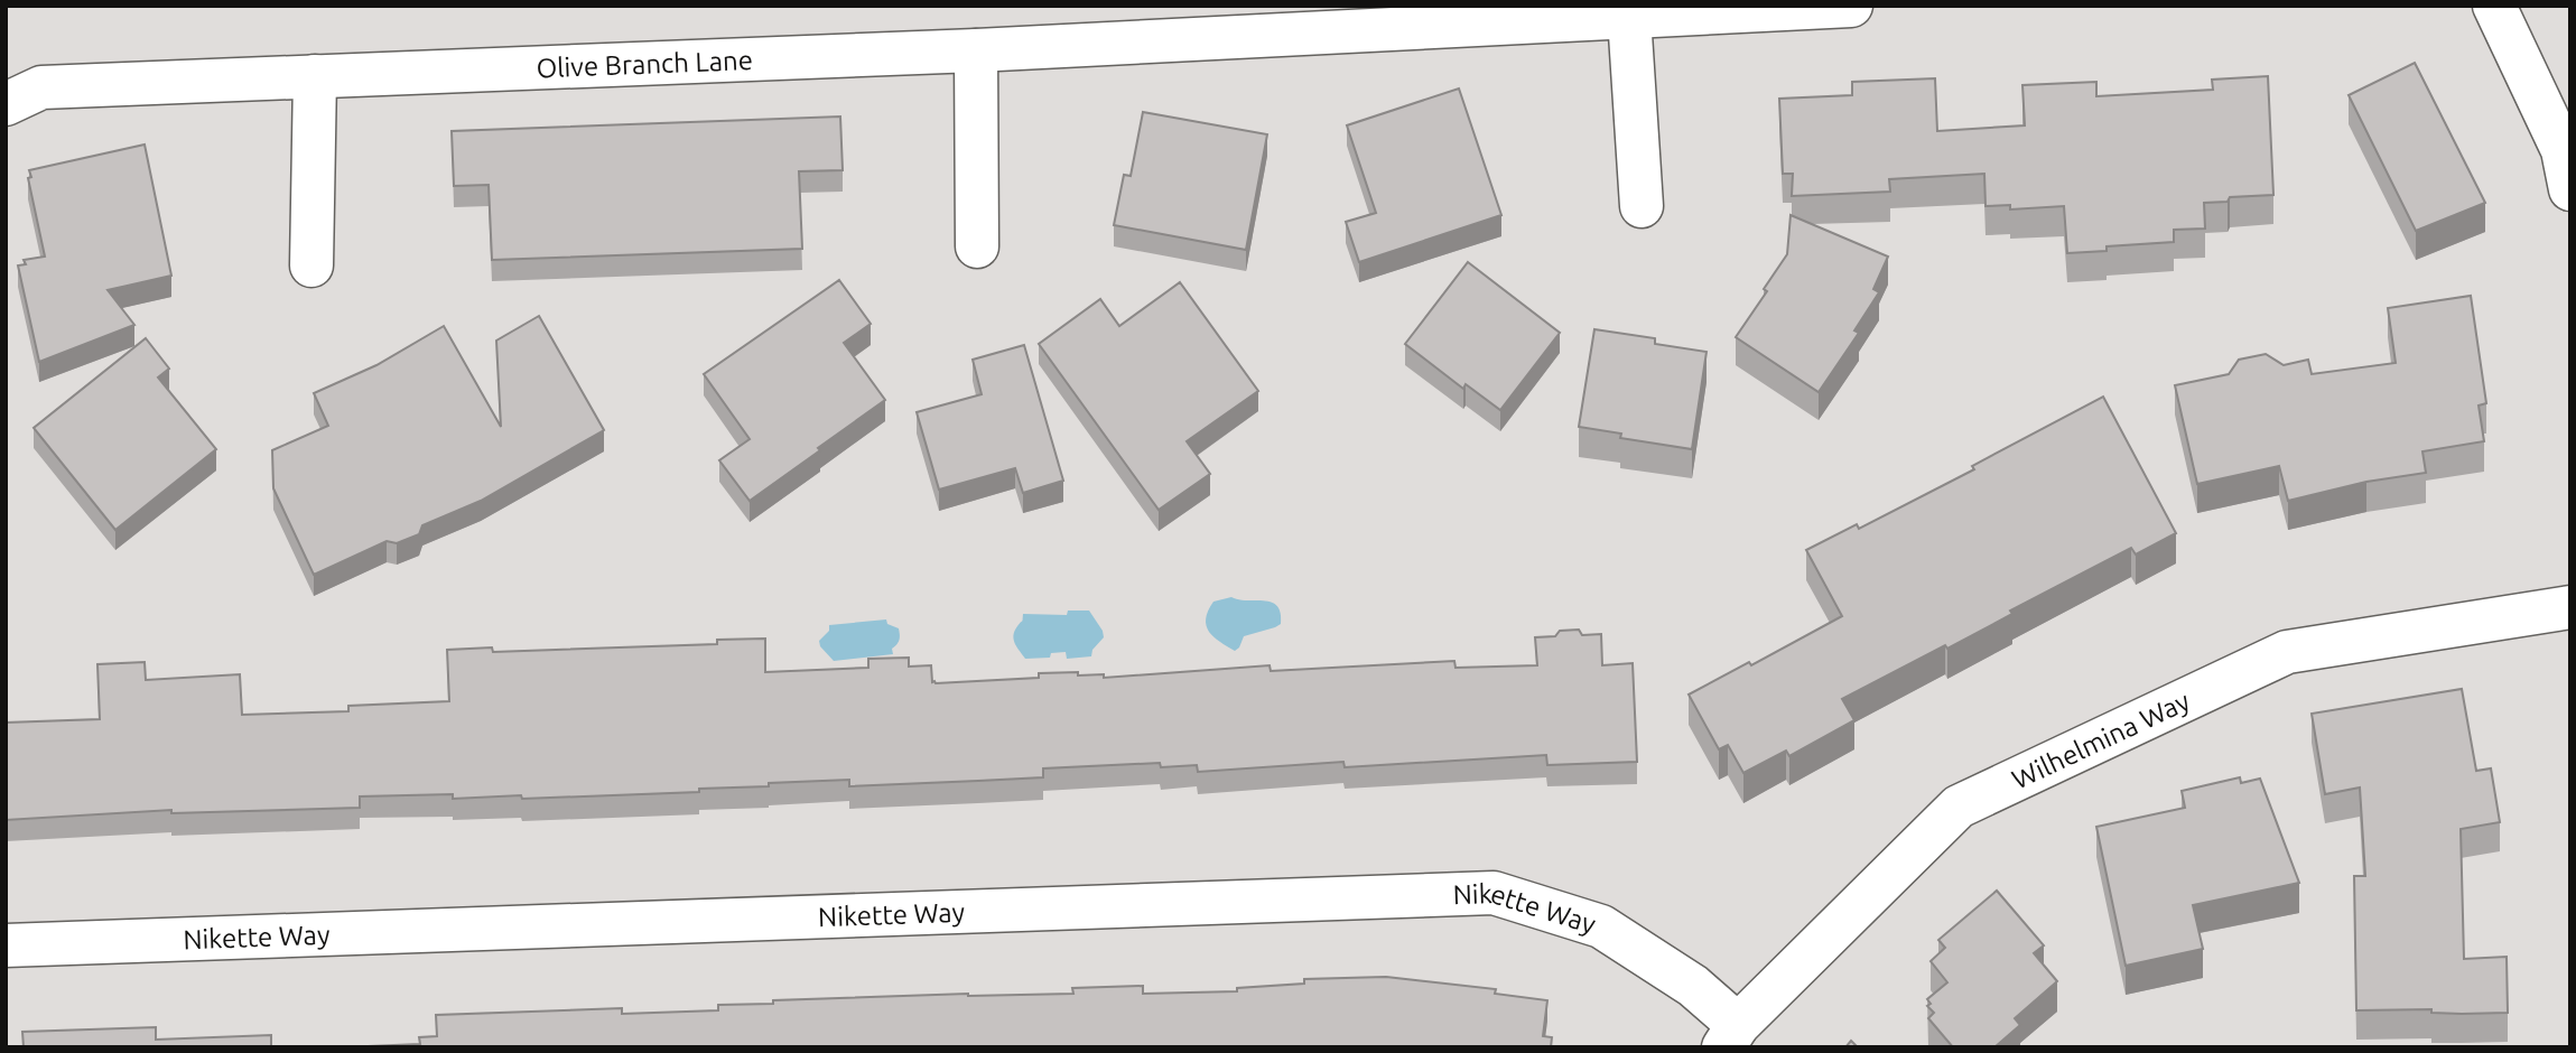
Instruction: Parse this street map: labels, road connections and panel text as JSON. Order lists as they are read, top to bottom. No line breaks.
{"streets":{"street":["Olive Branch Lane","Wilhelmina Way","Nikette Way"]},"crossings":[["Wilhelmina Way","Nikette Way"]]}
